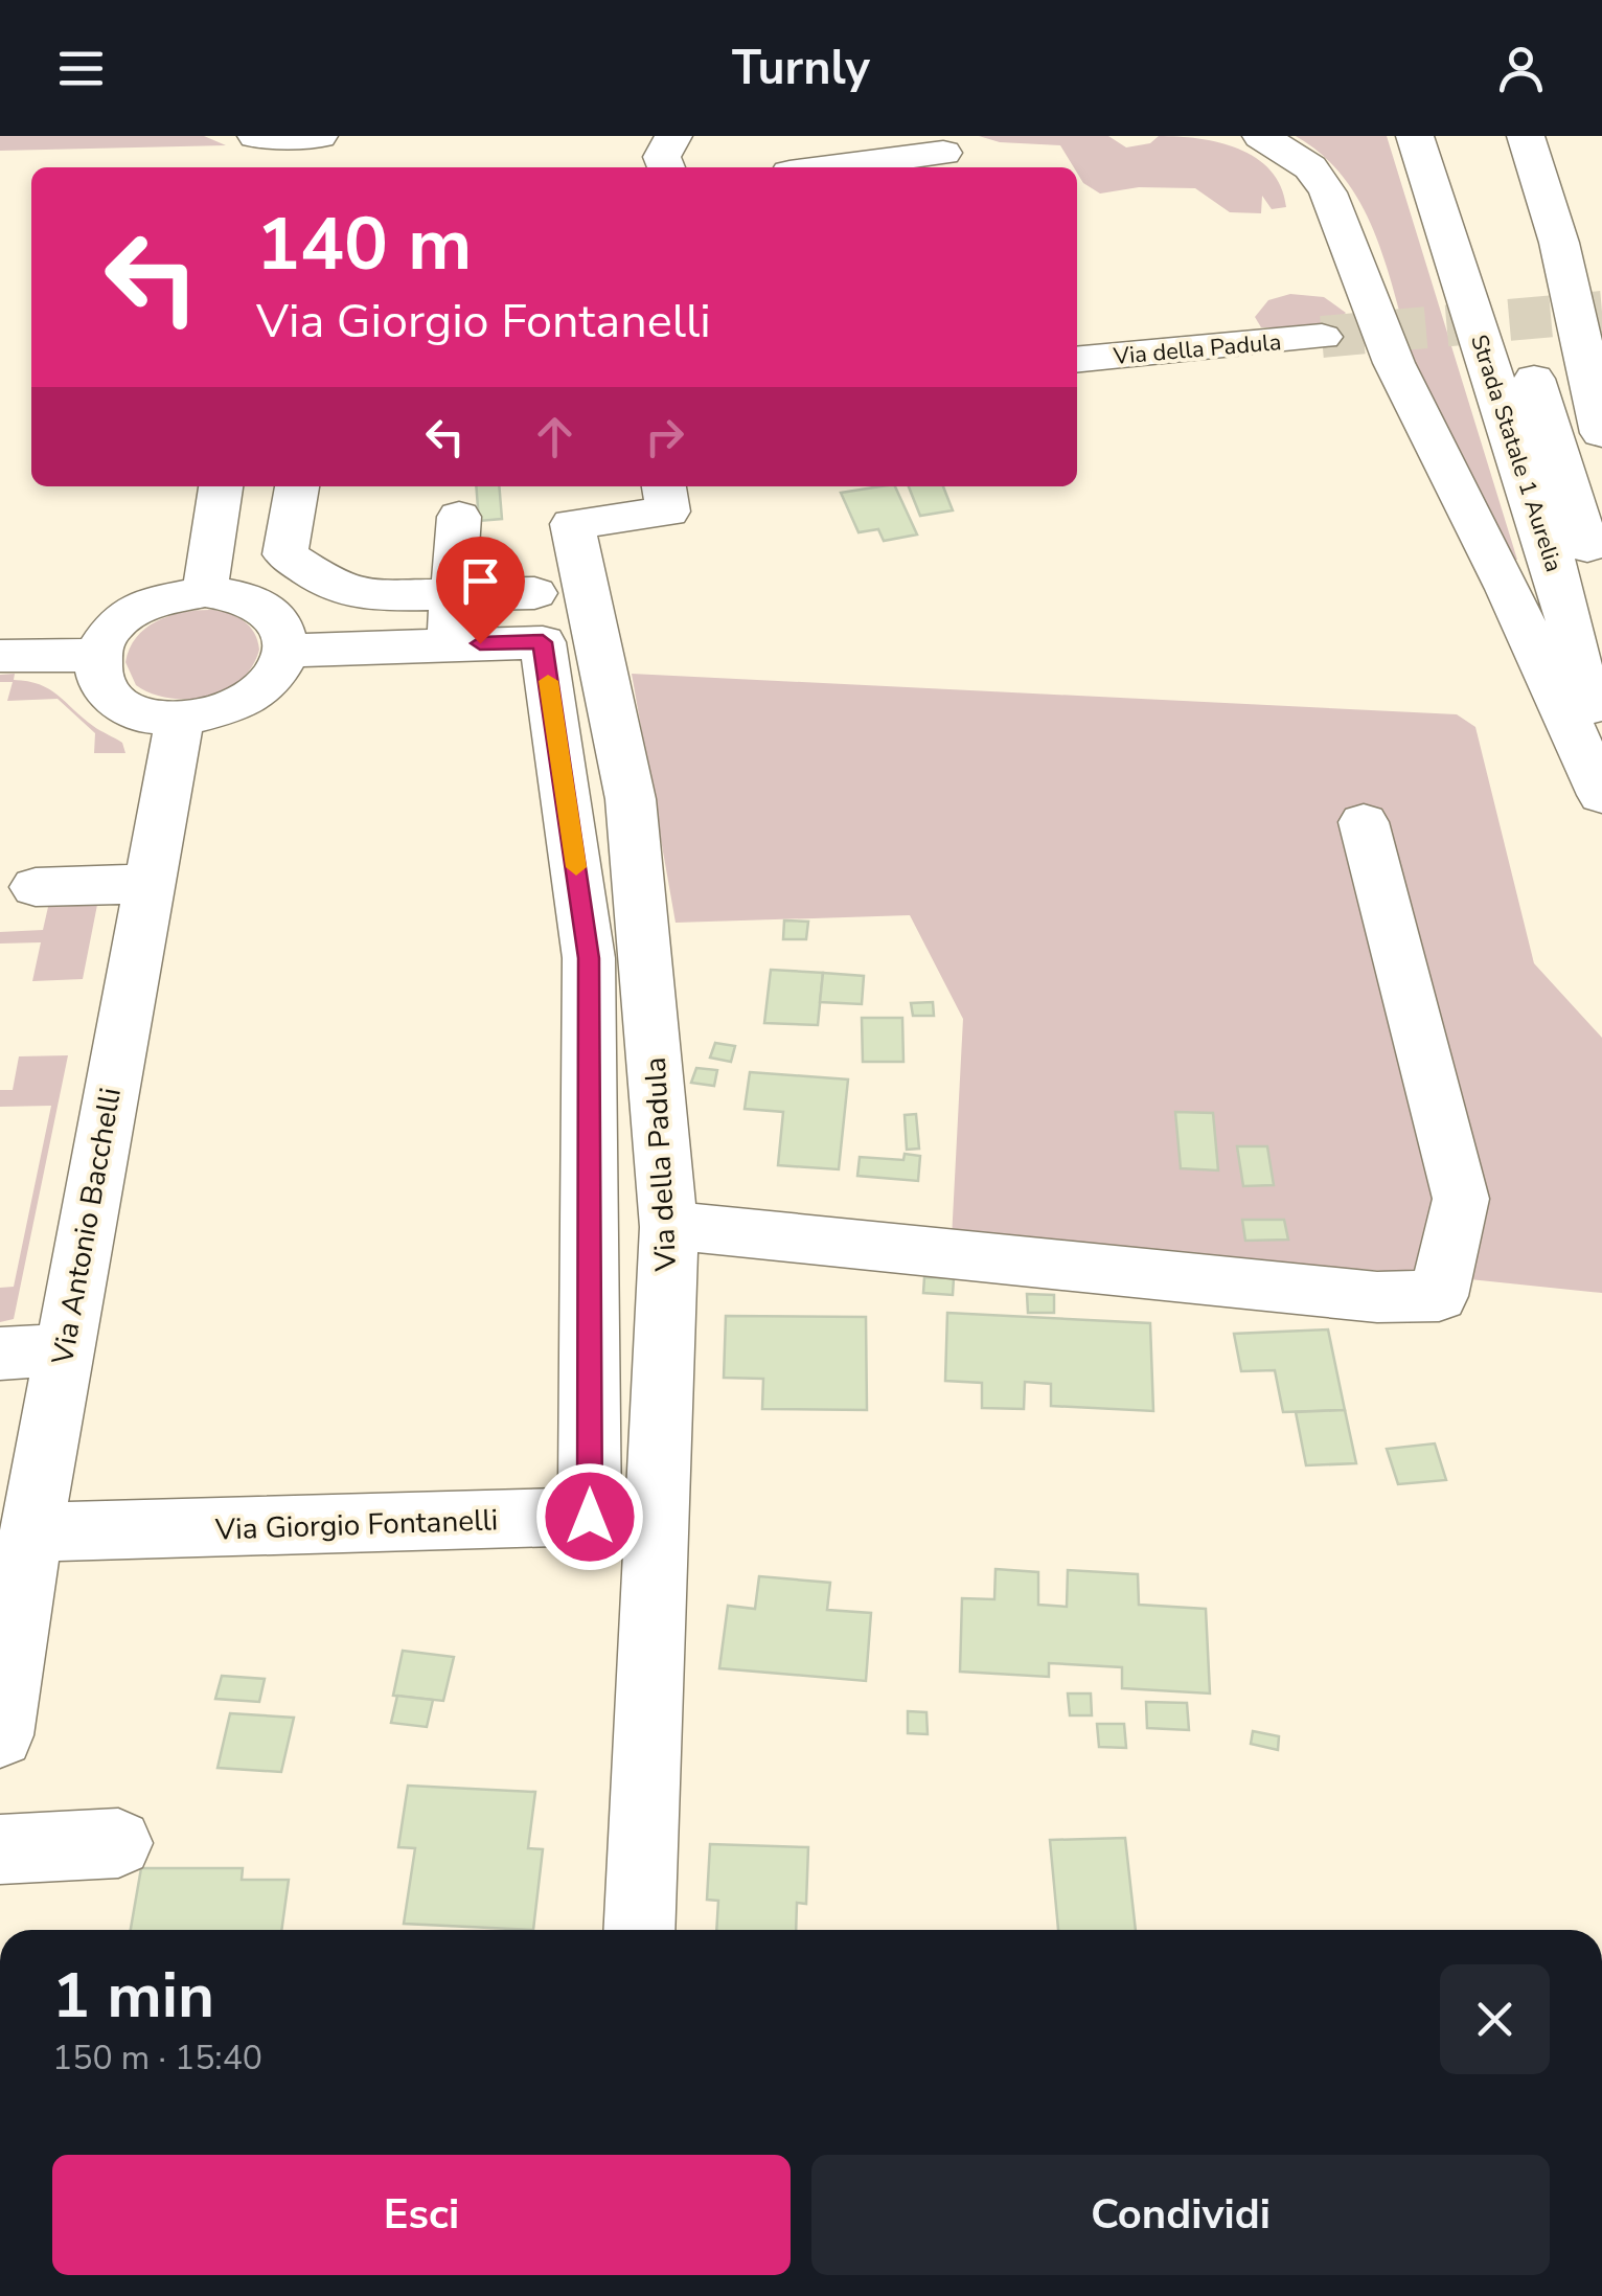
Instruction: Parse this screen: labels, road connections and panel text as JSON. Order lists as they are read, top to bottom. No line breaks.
{"streets":{"main road":["Via della Padula","Strada Statale 1 Aurelia","Via Antonio Bacchelli","Via Giorgio Fontanelli"]},"crossings":[["Via Antonio Bacchelli","Via Giorgio Fontanelli"]],"page":{"header":"Turnly","turn":["140 m","Via Giorgio Fontanelli"],"heading":["1 min","150 m · 15:40"],"buttons":["Esci","Condividi"]}}
